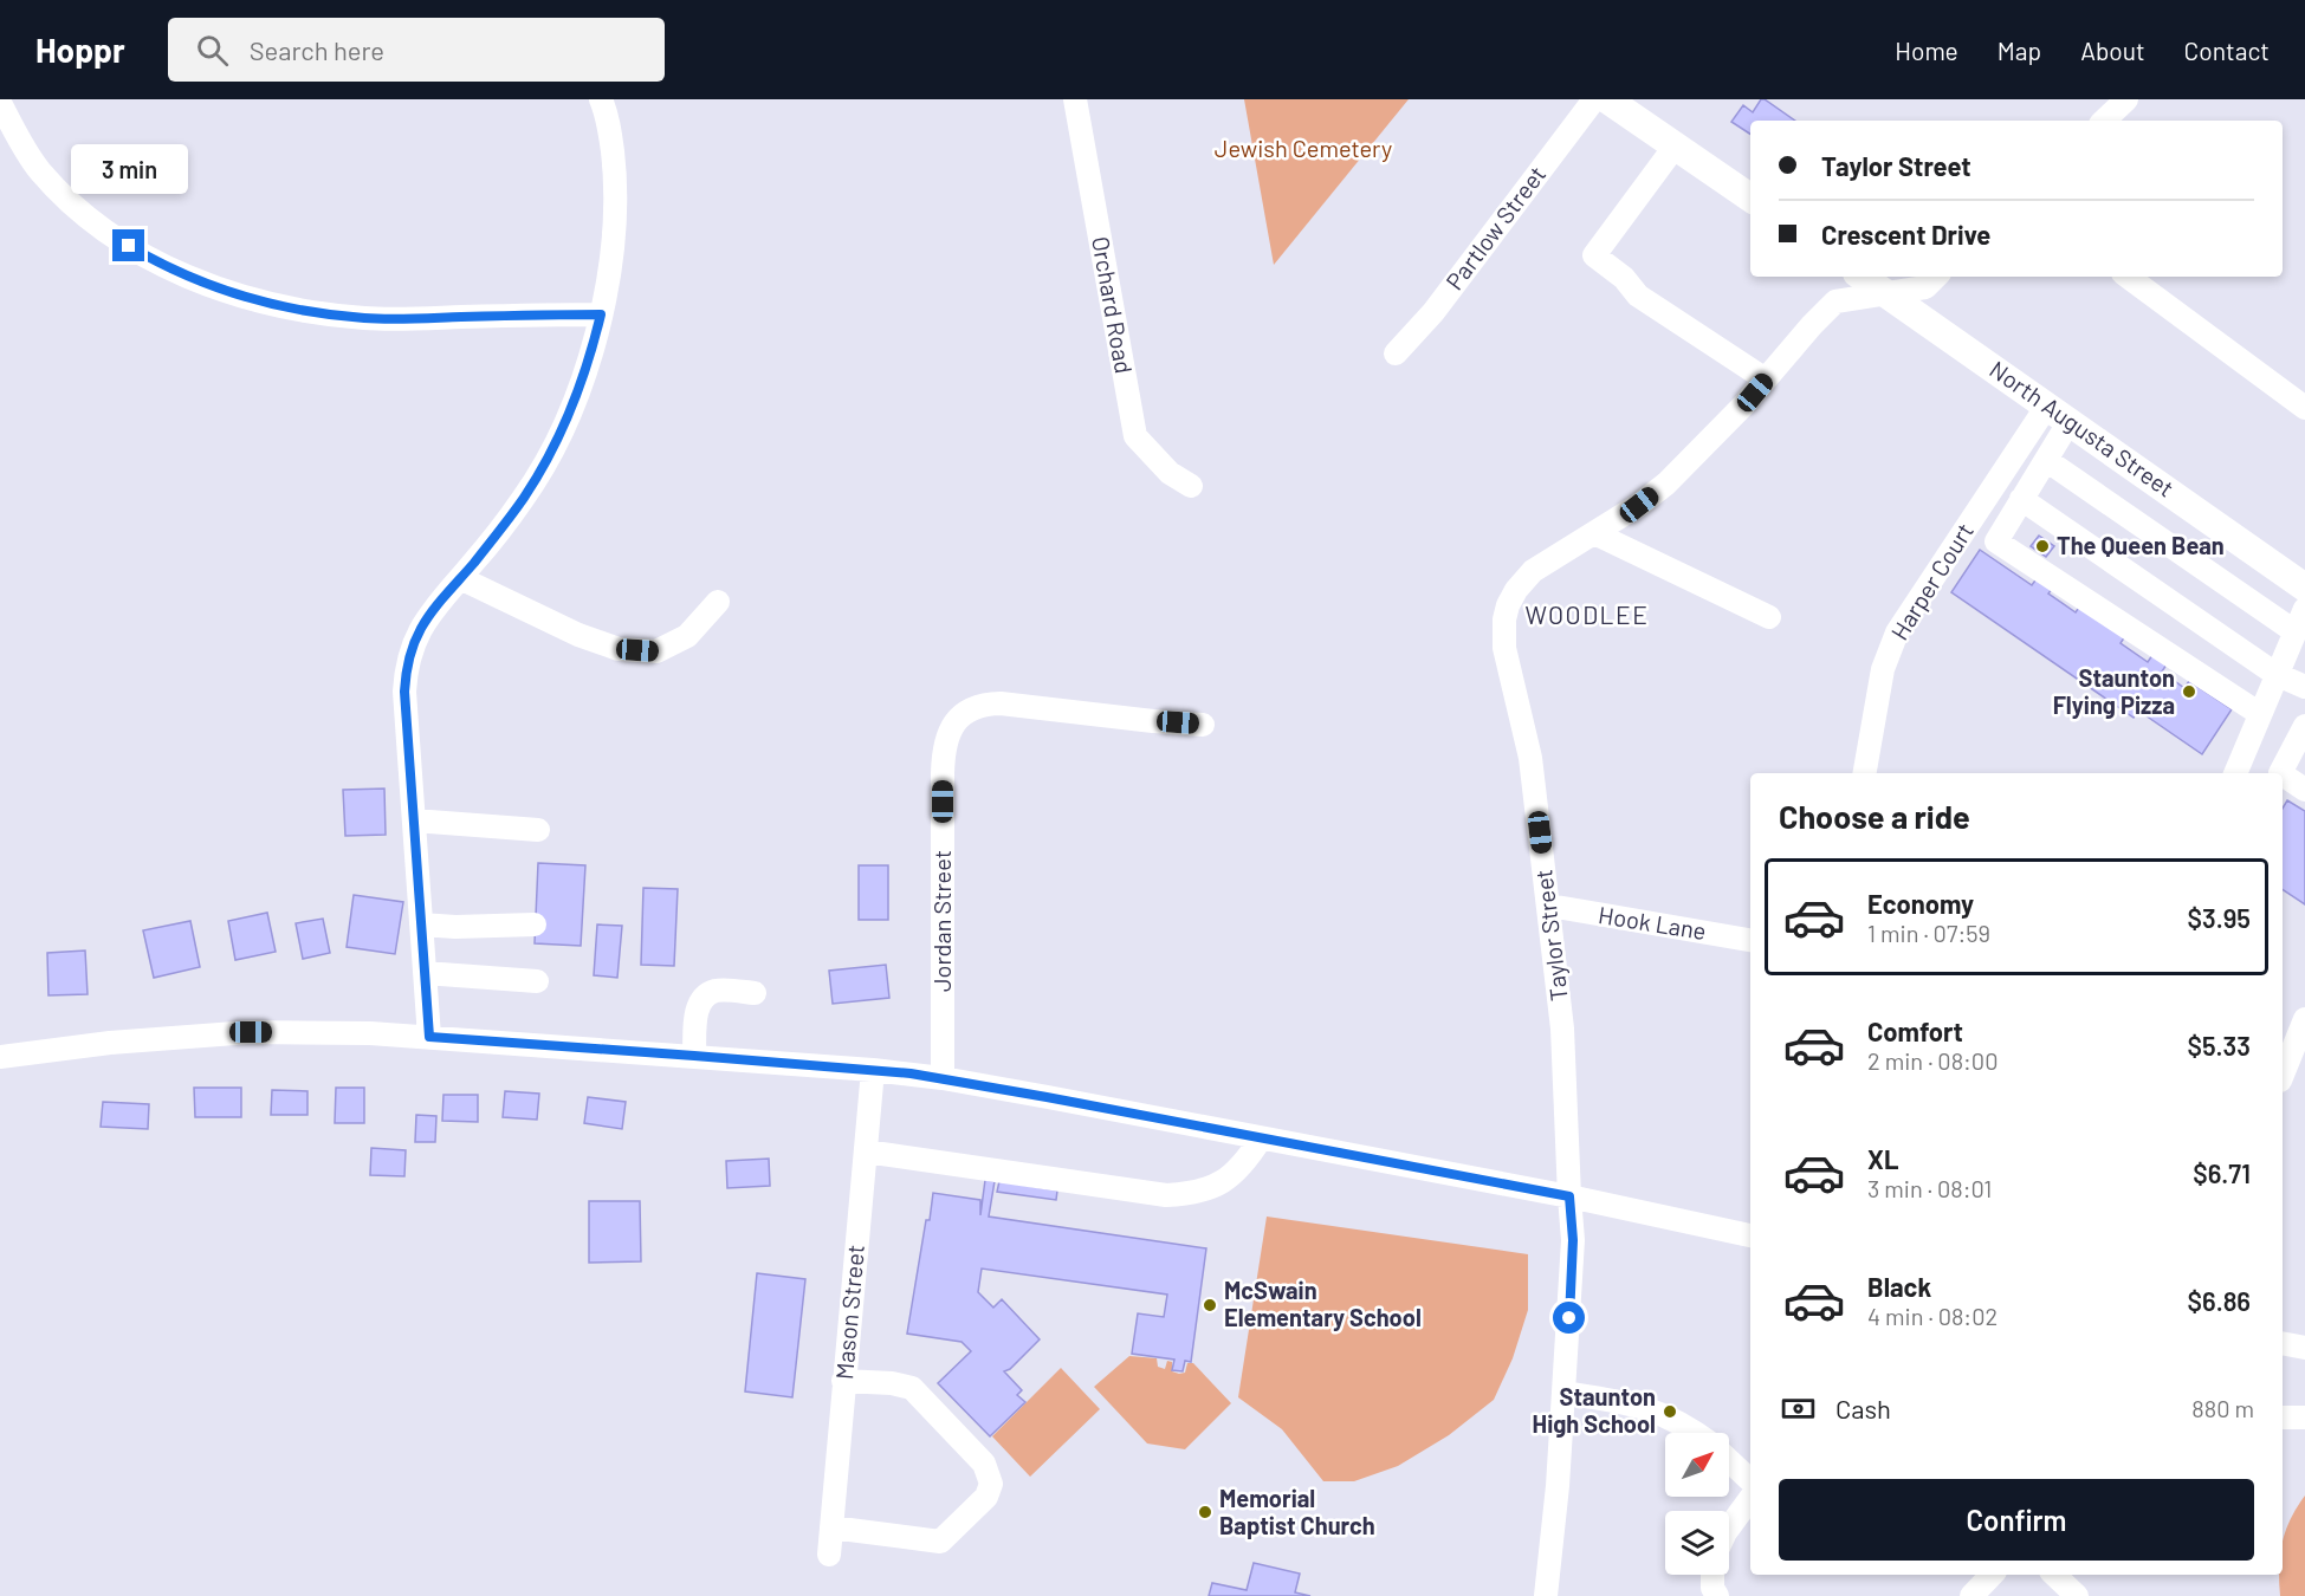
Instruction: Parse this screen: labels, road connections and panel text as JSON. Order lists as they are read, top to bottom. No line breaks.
{"streets":{"main road":["North Augusta Street"],"street":["Partlow Street","Orchard Road","Harper Court","Jordan Street","Hook Lane","Taylor Street","Mason Street"]},"crossings":[["North Augusta Street","Harper Court"],["North Augusta Street","Taylor Street"],["Hook Lane","Taylor Street"]],"districts":["WOODLEE"],"parks":["Jewish Cemetery"],"places":["The Queen Bean","Staunton Flying Pizza","McSwain Elementary School","Staunton High School","Memorial Baptist Church"],"north":"top right","page":{"header":"Hoppr","search":"Search here","nav":["Home","Map","About","Contact"],"banner":["Taylor Street","Crescent Drive"],"bubble":"3 min","heading":"Choose a ride","list":[{"name":"Economy","note":"1 min · 07:59","value":"$3.95"},{"name":"Comfort","note":"2 min · 08:00","value":"$5.33"},{"name":"XL","note":"3 min · 08:01","value":"$6.71"},{"name":"Black","note":"4 min · 08:02","value":"$6.86"}],"pay":["Cash","880 m"],"buttons":"Confirm"}}
